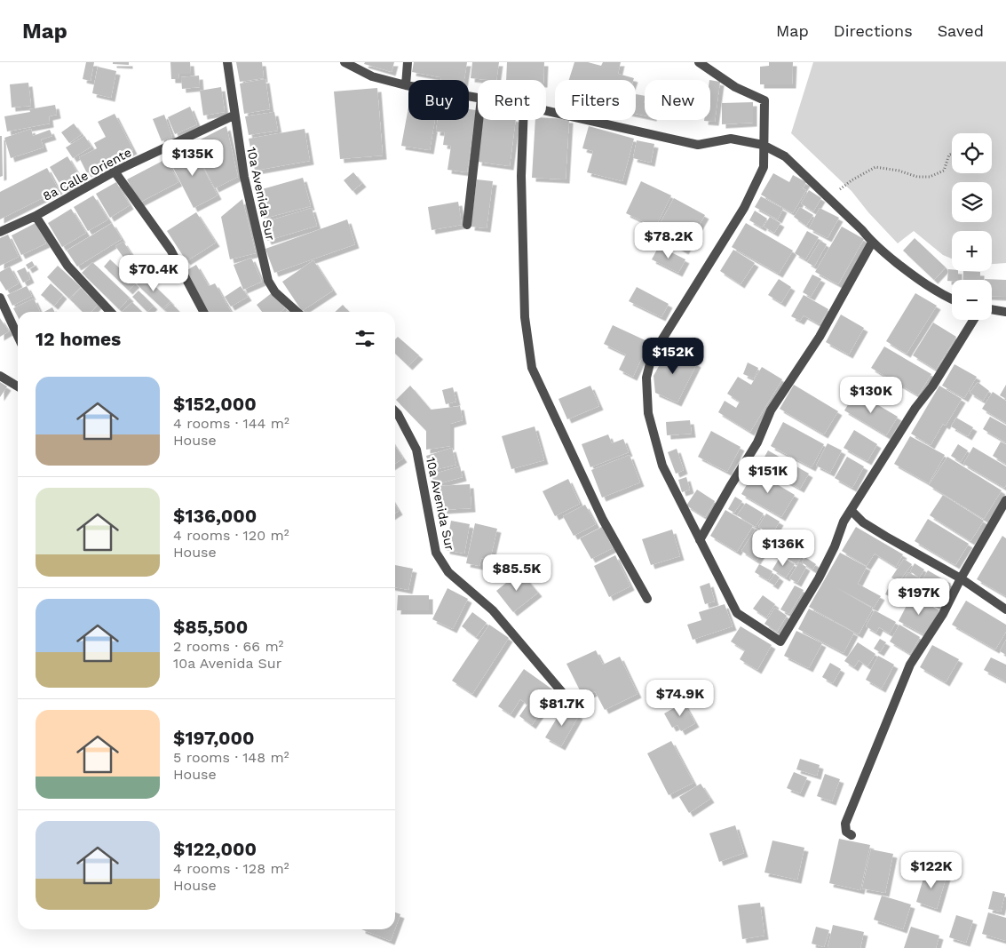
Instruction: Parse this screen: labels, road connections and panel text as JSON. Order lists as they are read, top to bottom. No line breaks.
{"streets":{"street":["8a Calle Oriente","10a Avenida Sur"]},"crossings":[["8a Calle Oriente","10a Avenida Sur"]],"page":{"header":"Map","nav":["Map","Directions","Saved"],"chip":["Buy","Rent","Filters","New"],"map_buttons":["+","−"],"price":["$135K","$78.2K","$70.4K","$152K","$130K","$151K","$136K","$85.5K","$197K","$74.9K","$81.7K","$122K"],"heading":"12 homes","list":[{"name":"$152,000","note":"4 rooms · 144 m² · House"},{"name":"$136,000","note":"4 rooms · 120 m² · House"},{"name":"$85,500","note":"2 rooms · 66 m² · 10a Avenida Sur"},{"name":"$197,000","note":"5 rooms · 148 m² · House"},{"name":"$122,000","note":"4 rooms · 128 m² · House"}]}}
